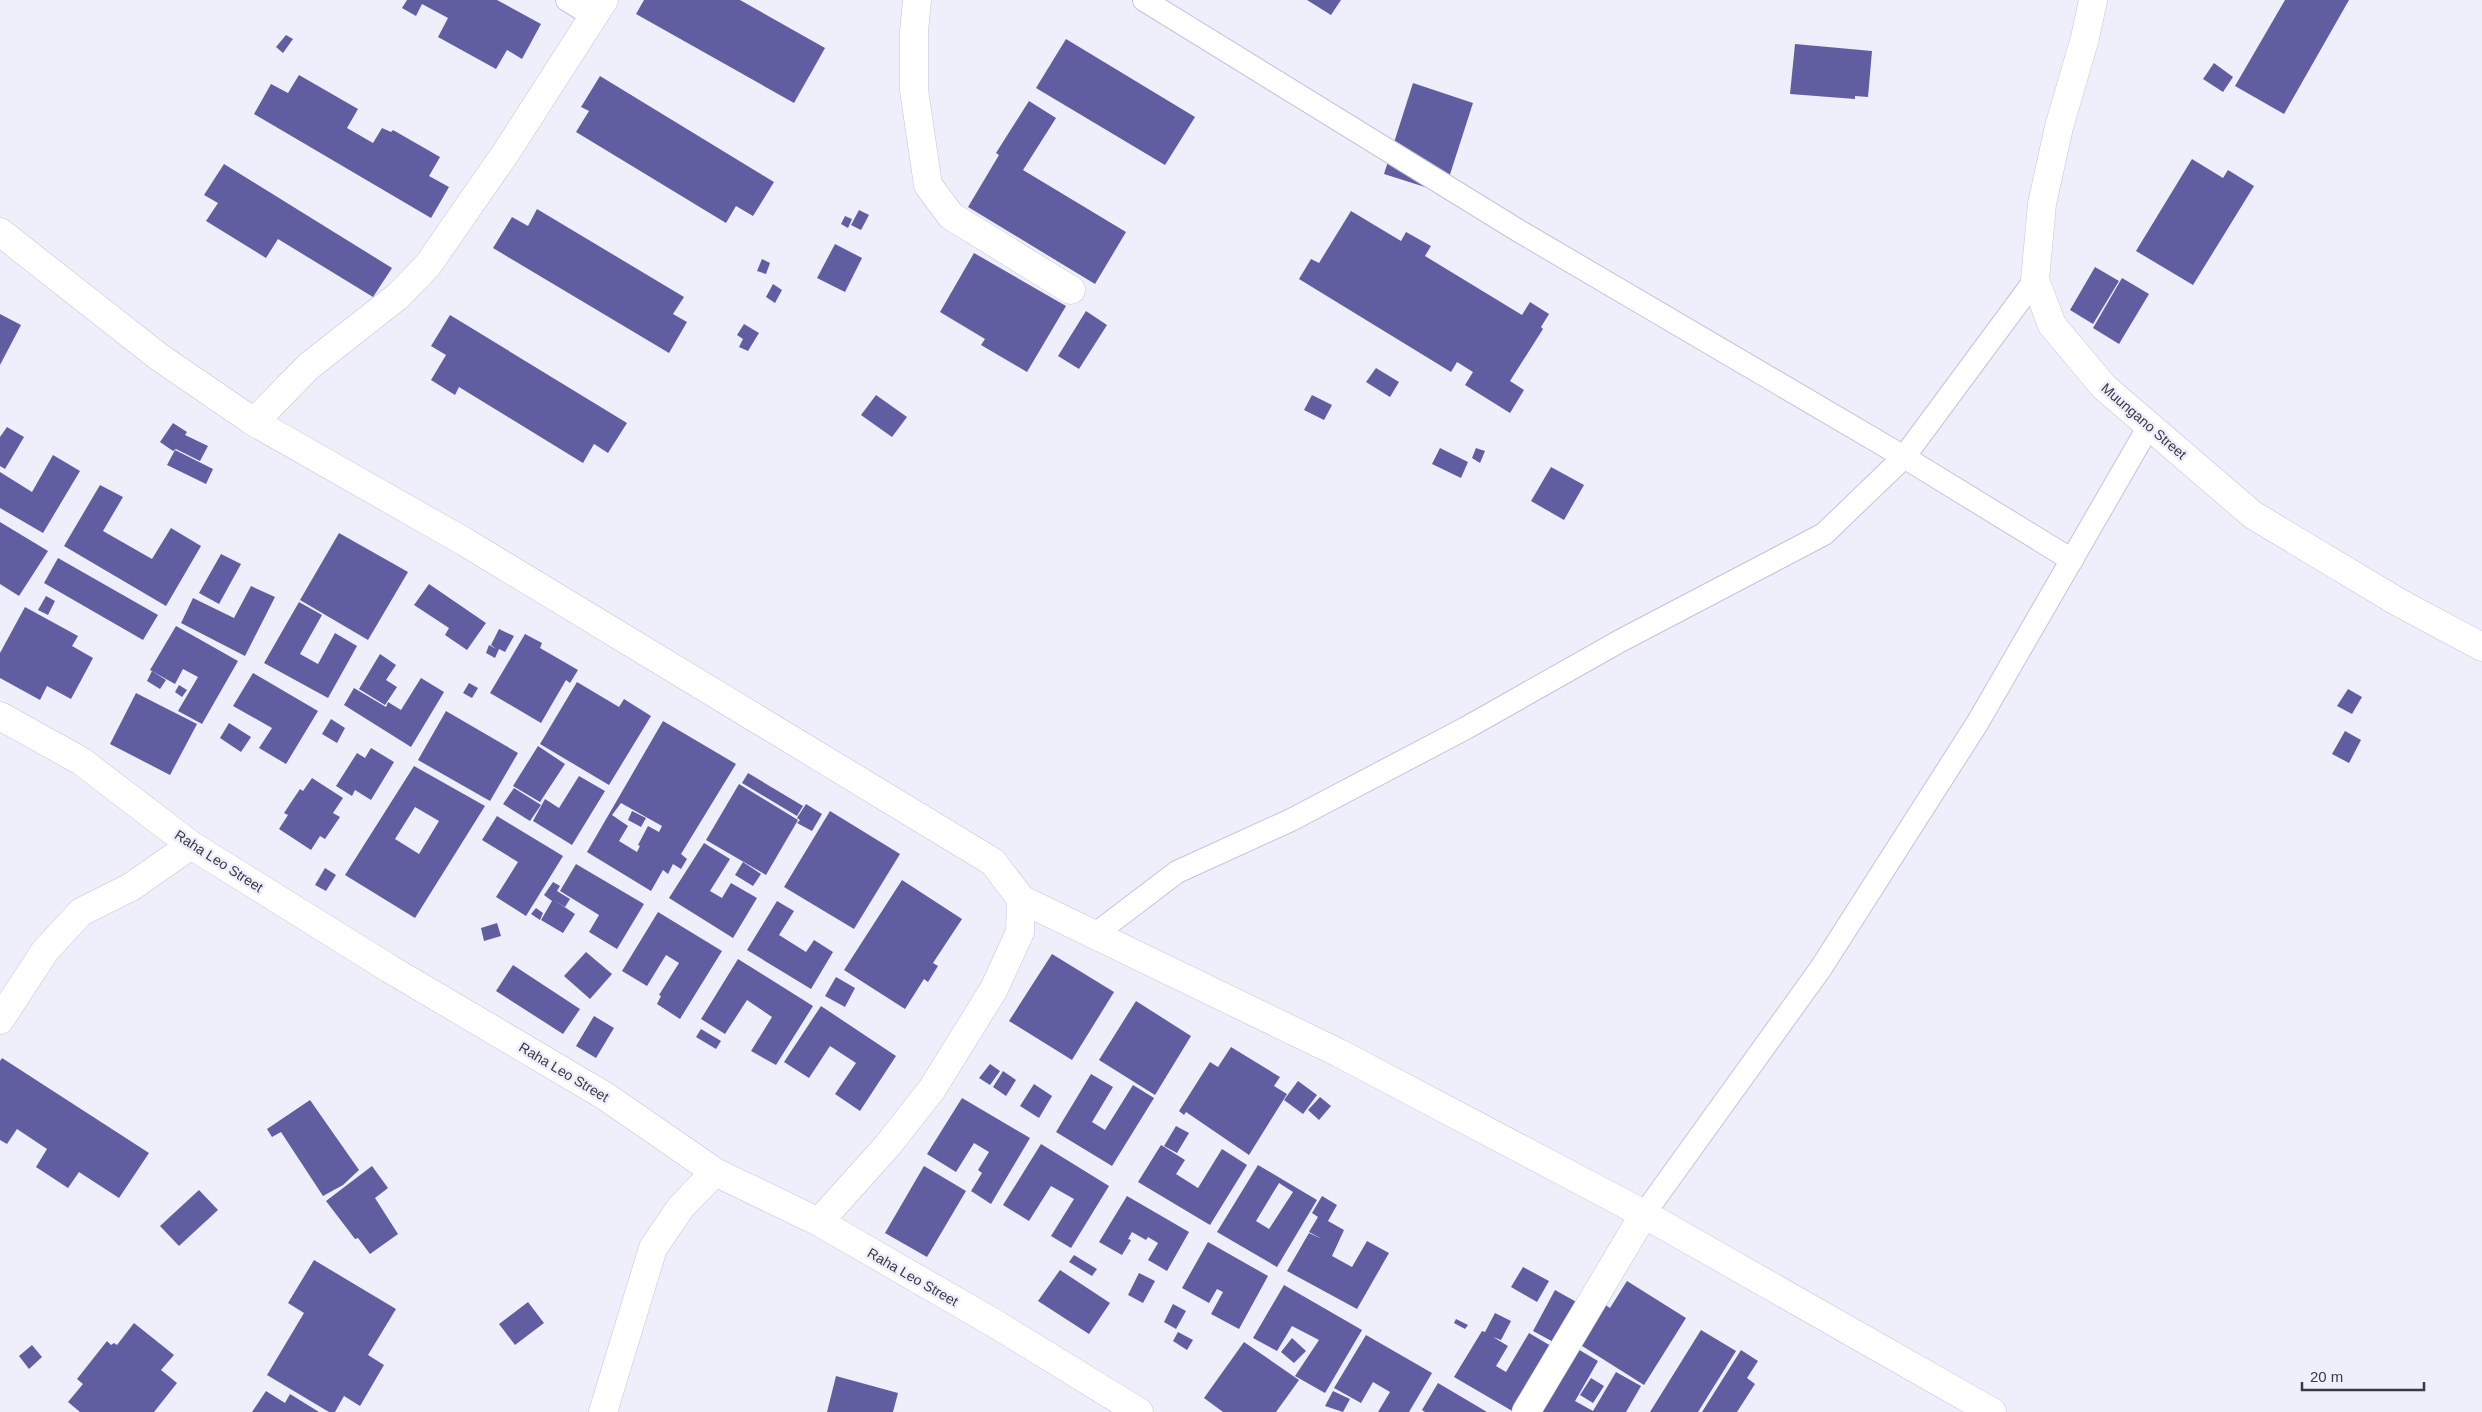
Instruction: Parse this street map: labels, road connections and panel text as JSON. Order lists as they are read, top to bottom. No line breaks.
{"streets":{"street":["Muungano Street","Raha Leo Street"]},"scale_bar":"20 m"}
